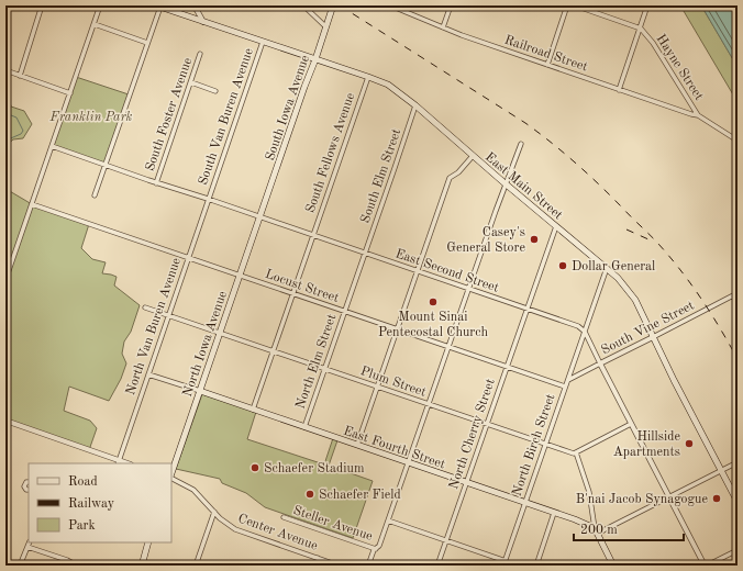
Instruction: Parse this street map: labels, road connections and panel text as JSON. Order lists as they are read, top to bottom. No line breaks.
{"streets":{"main road":["South Iowa Avenue","East Main Street","North Iowa Avenue","East Fourth Street"],"street":["Railroad Street","Hayne Street","South Foster Avenue","South Van Buren Avenue","South Fellows Avenue","South Elm Street","East Second Street","Locust Street","North Van Buren Avenue","South Vine Street","North Elm Street","Plum Street","North Cherry Street","North Birch Street","Steller Avenue","Center Avenue"]},"crossings":[["Railroad Street","Hayne Street"],["South Iowa Avenue","East Main Street"],["South Iowa Avenue","East Second Street"],["South Iowa Avenue","North Iowa Avenue"],["South Foster Avenue","East Second Street"],["South Van Buren Avenue","East Main Street"],["South Van Buren Avenue","East Second Street"],["South Van Buren Avenue","North Van Buren Avenue"],["South Fellows Avenue","East Main Street"],["South Fellows Avenue","East Second Street"],["South Fellows Avenue","Locust Street"],["South Fellows Avenue","Plum Street"],["South Fellows Avenue","East Fourth Street"],["South Elm Street","East Main Street"],["South Elm Street","East Second Street"],["South Elm Street","North Elm Street"],["East Main Street","South Vine Street"],["East Main Street","North Cherry Street"],["East Main Street","North Birch Street"],["East Second Street","North Van Buren Avenue"],["East Second Street","North Iowa Avenue"],["East Second Street","North Elm Street"],["East Second Street","North Cherry Street"],["East Second Street","North Birch Street"],["Locust Street","North Van Buren Avenue"],["Locust Street","North Iowa Avenue"],["Locust Street","North Elm Street"],["Locust Street","North Cherry Street"],["Locust Street","North Birch Street"],["North Van Buren Avenue","Plum Street"],["North Van Buren Avenue","East Fourth Street"],["South Vine Street","North Birch Street"],["North Iowa Avenue","Plum Street"],["North Iowa Avenue","East Fourth Street"],["North Elm Street","Plum Street"],["North Elm Street","East Fourth Street"],["Plum Street","North Cherry Street"],["Plum Street","North Birch Street"],["North Cherry Street","East Fourth Street"],["North Birch Street","East Fourth Street"]],"parks":["Franklin Park"],"places":["Casey's General Store","Dollar General","Mount Sinai Pentecostal Church","Hillside Apartments","Schaefer Stadium","Schaefer Field","B'nai Jacob Synagogue"],"legend":["Road","Railway","Park"],"scale_bar":"200 m"}
